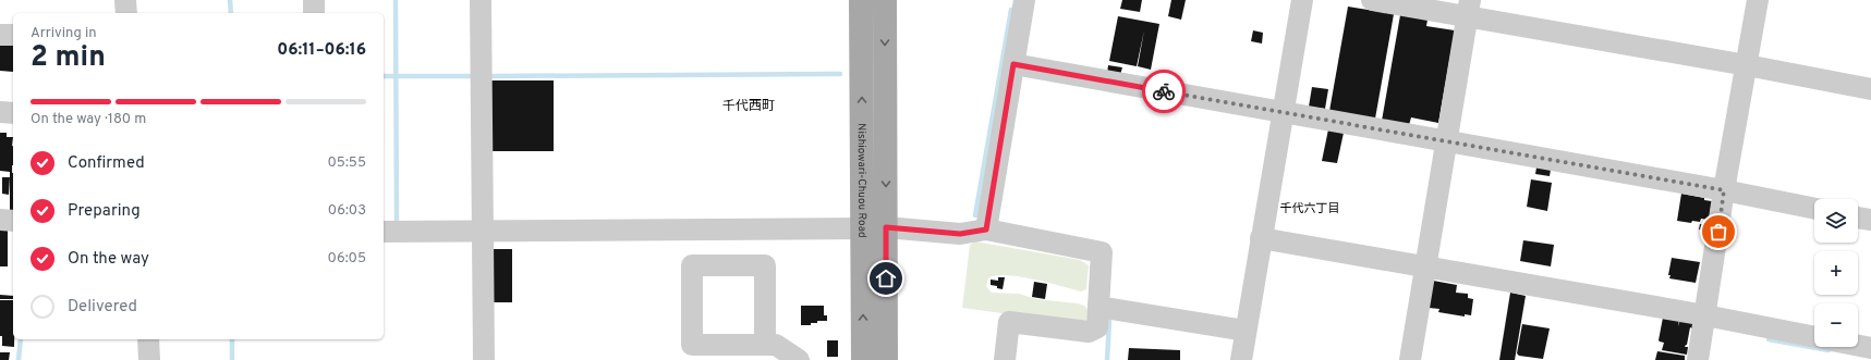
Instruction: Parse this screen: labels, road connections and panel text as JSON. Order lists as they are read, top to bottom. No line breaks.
{"streets":{"main road":["Nishiowari-Chuou Road"]},"districts":["千代西町","千代六丁目"],"page":{"heading":["2 min","Arriving in","06:11–06:16"],"bar":"On the way · 180 m","list":[["Confirmed","05:55"],["Preparing","06:03"],["On the way","06:05"],"Delivered"],"map_buttons":["+","−"]}}
